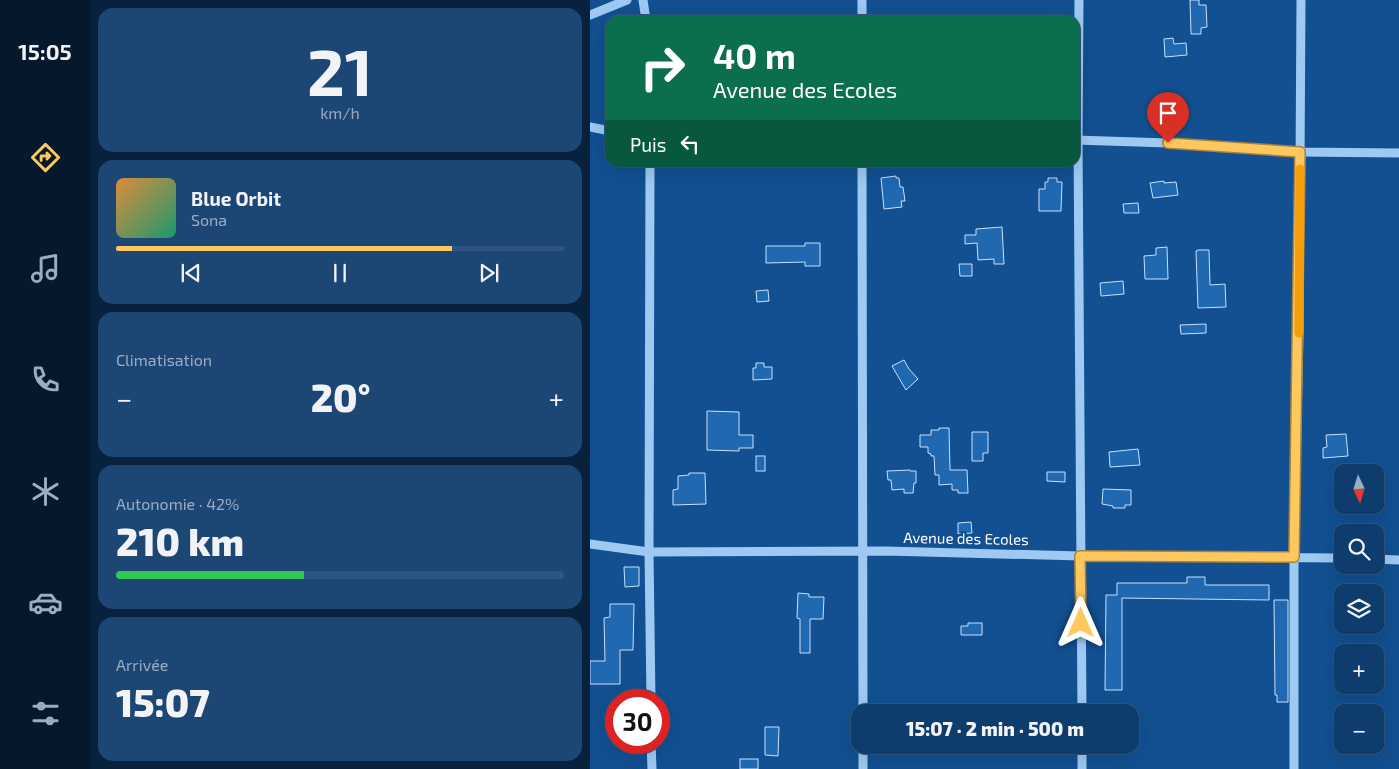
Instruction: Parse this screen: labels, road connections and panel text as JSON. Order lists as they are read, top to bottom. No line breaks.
{"streets":{"street":["Avenue des Ecoles"]},"north":"bottom","page":{"tabs":"15:05","tile":[["21","km/h"],"Climatisation",["Autonomie · 42%","210 km"],["Arrivée","15:07"]],"turn":["40 m","Avenue des Ecoles"],"then":"Puis","song":["Blue Orbit","Sona"],"heat":["−","20°","+"],"map_buttons":["+","−"],"limit":"30","trip":"15:07 · 2 min · 500 m"}}
